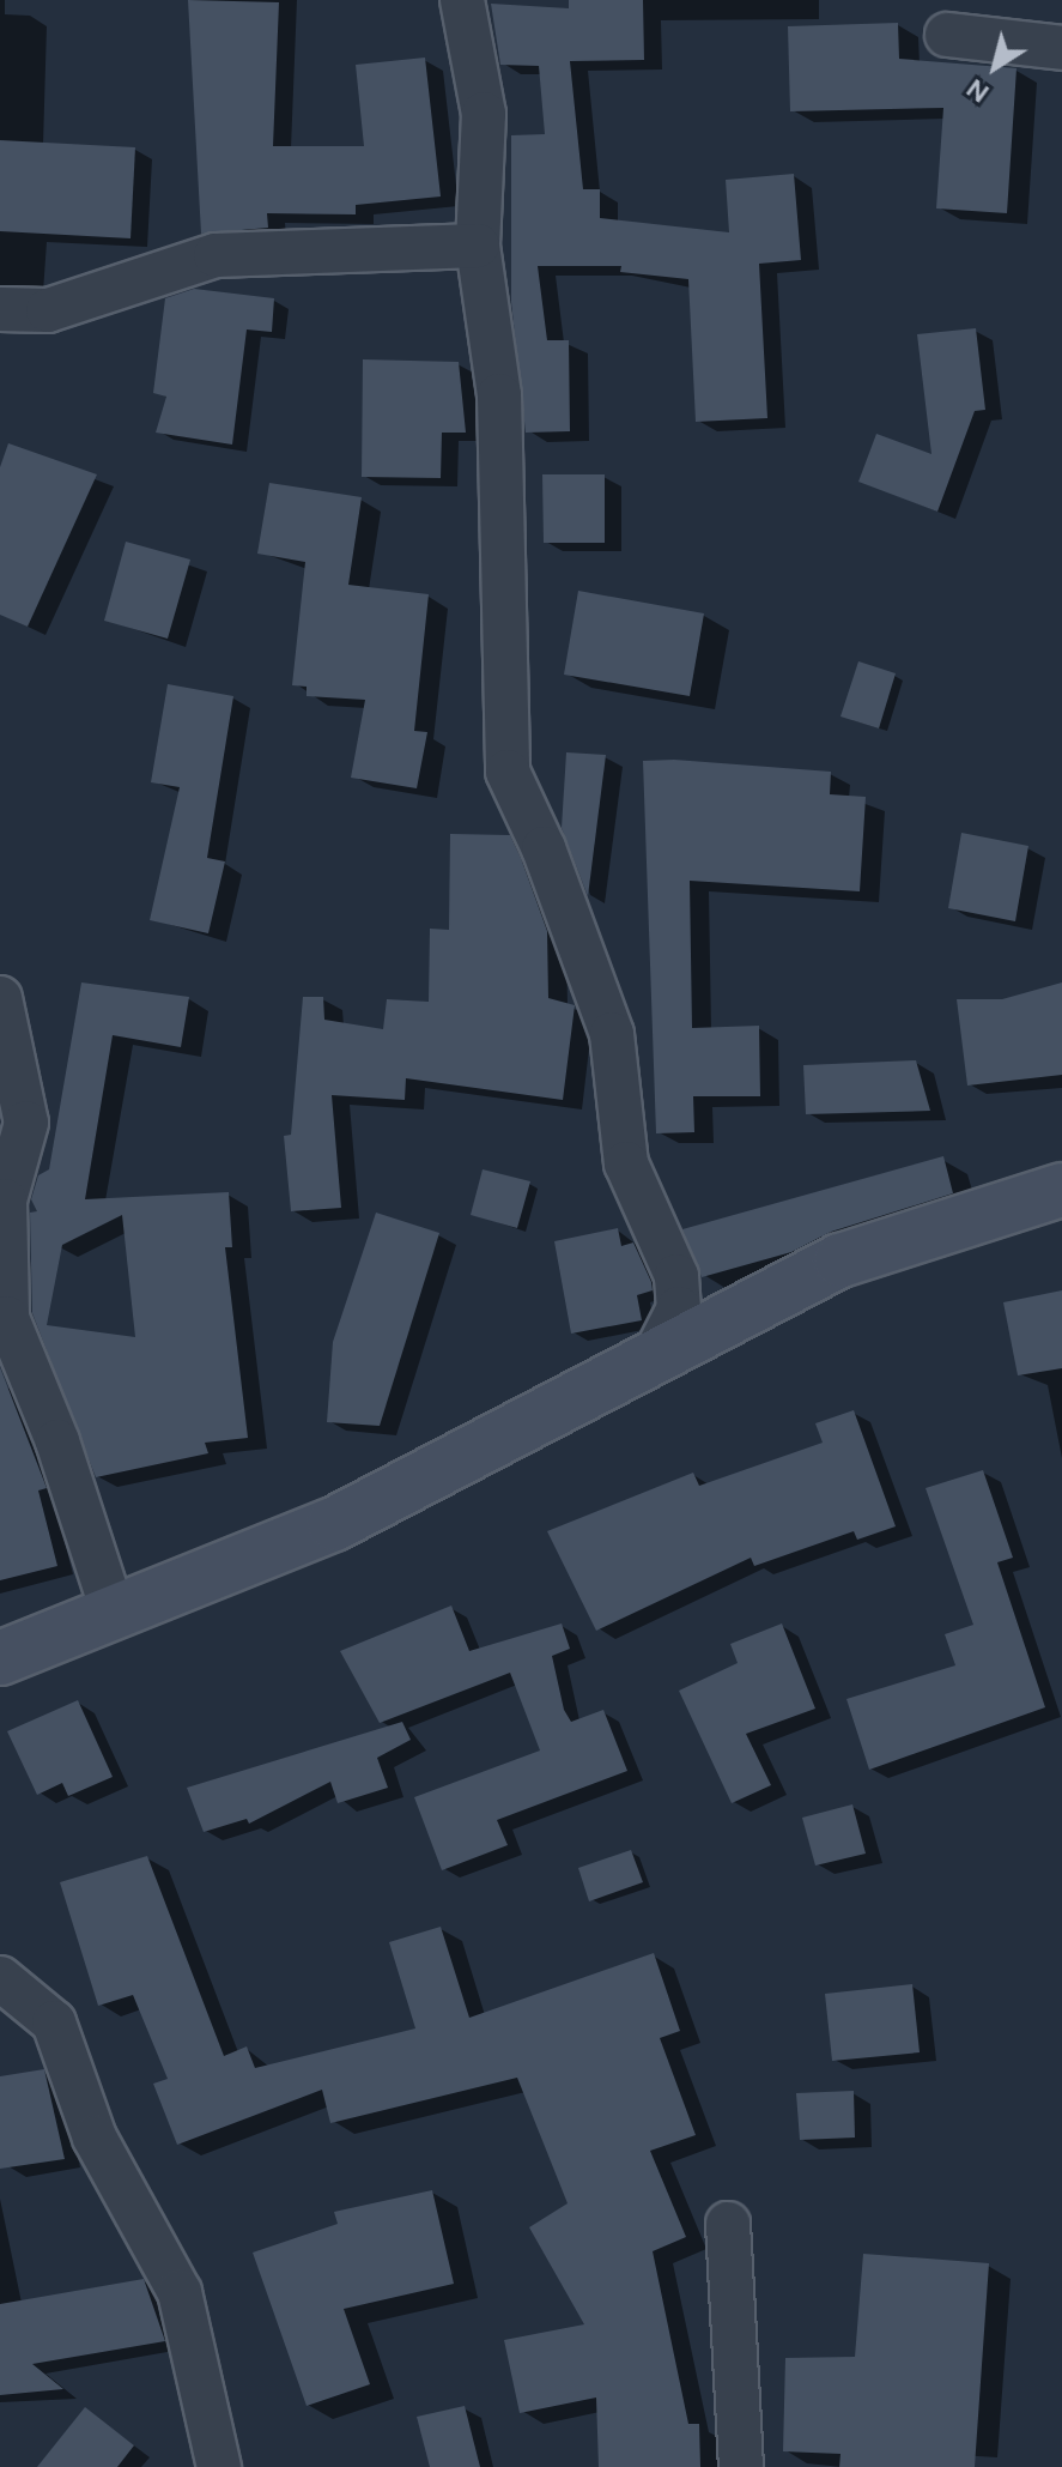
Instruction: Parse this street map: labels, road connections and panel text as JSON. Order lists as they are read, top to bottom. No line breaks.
{"north":"bottom left"}
